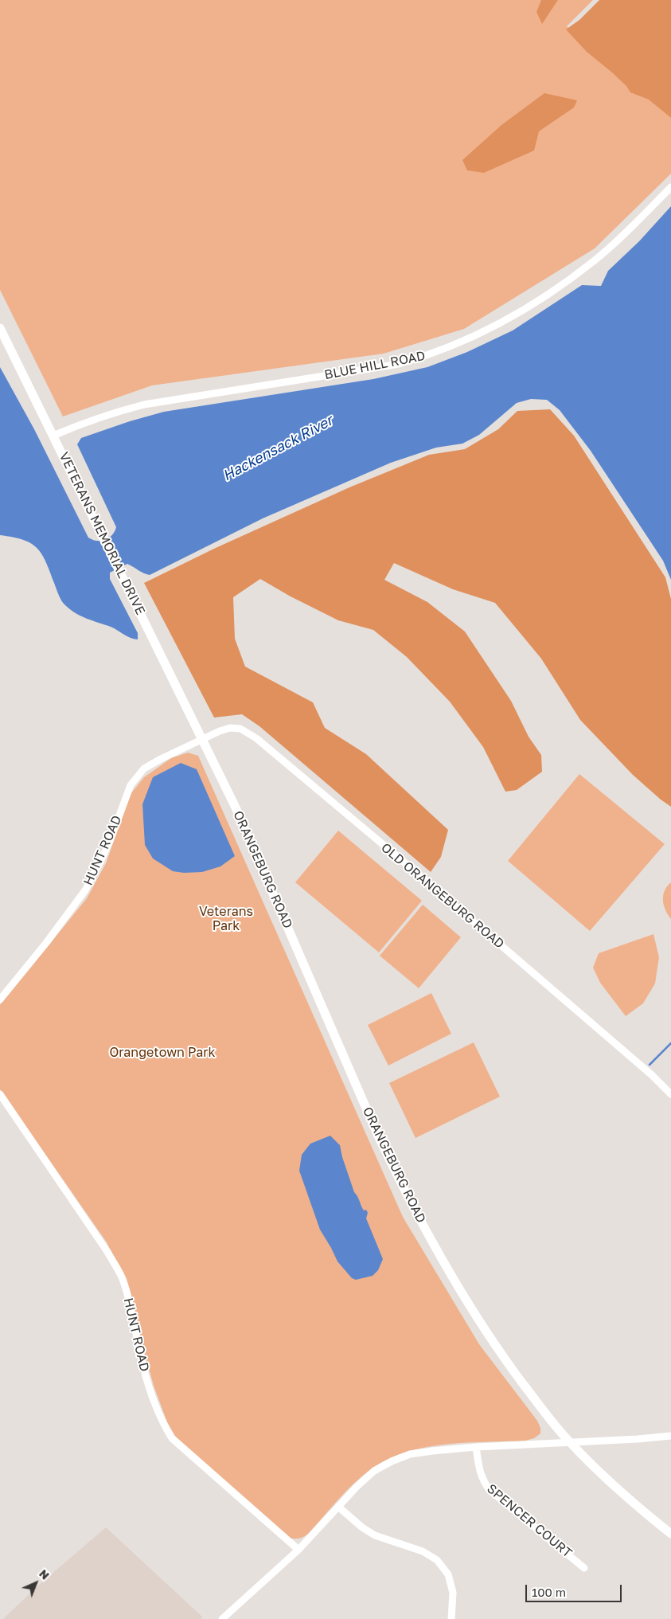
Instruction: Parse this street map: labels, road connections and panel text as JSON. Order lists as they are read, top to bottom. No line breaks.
{"streets":{"main road":["VETERANS MEMORIAL DRIVE","ORANGEBURG ROAD"],"street":["BLUE HILL ROAD","HUNT ROAD","OLD ORANGEBURG ROAD","SPENCER COURT"]},"crossings":[["BLUE HILL ROAD","VETERANS MEMORIAL DRIVE"],["VETERANS MEMORIAL DRIVE","HUNT ROAD"],["VETERANS MEMORIAL DRIVE","ORANGEBURG ROAD"],["VETERANS MEMORIAL DRIVE","OLD ORANGEBURG ROAD"],["HUNT ROAD","ORANGEBURG ROAD"],["HUNT ROAD","OLD ORANGEBURG ROAD"],["ORANGEBURG ROAD","OLD ORANGEBURG ROAD"]],"water":["Hackensack River"],"parks":["Veterans Park","Orangetown Park"],"scale_bar":"100 m","north":"top right"}
